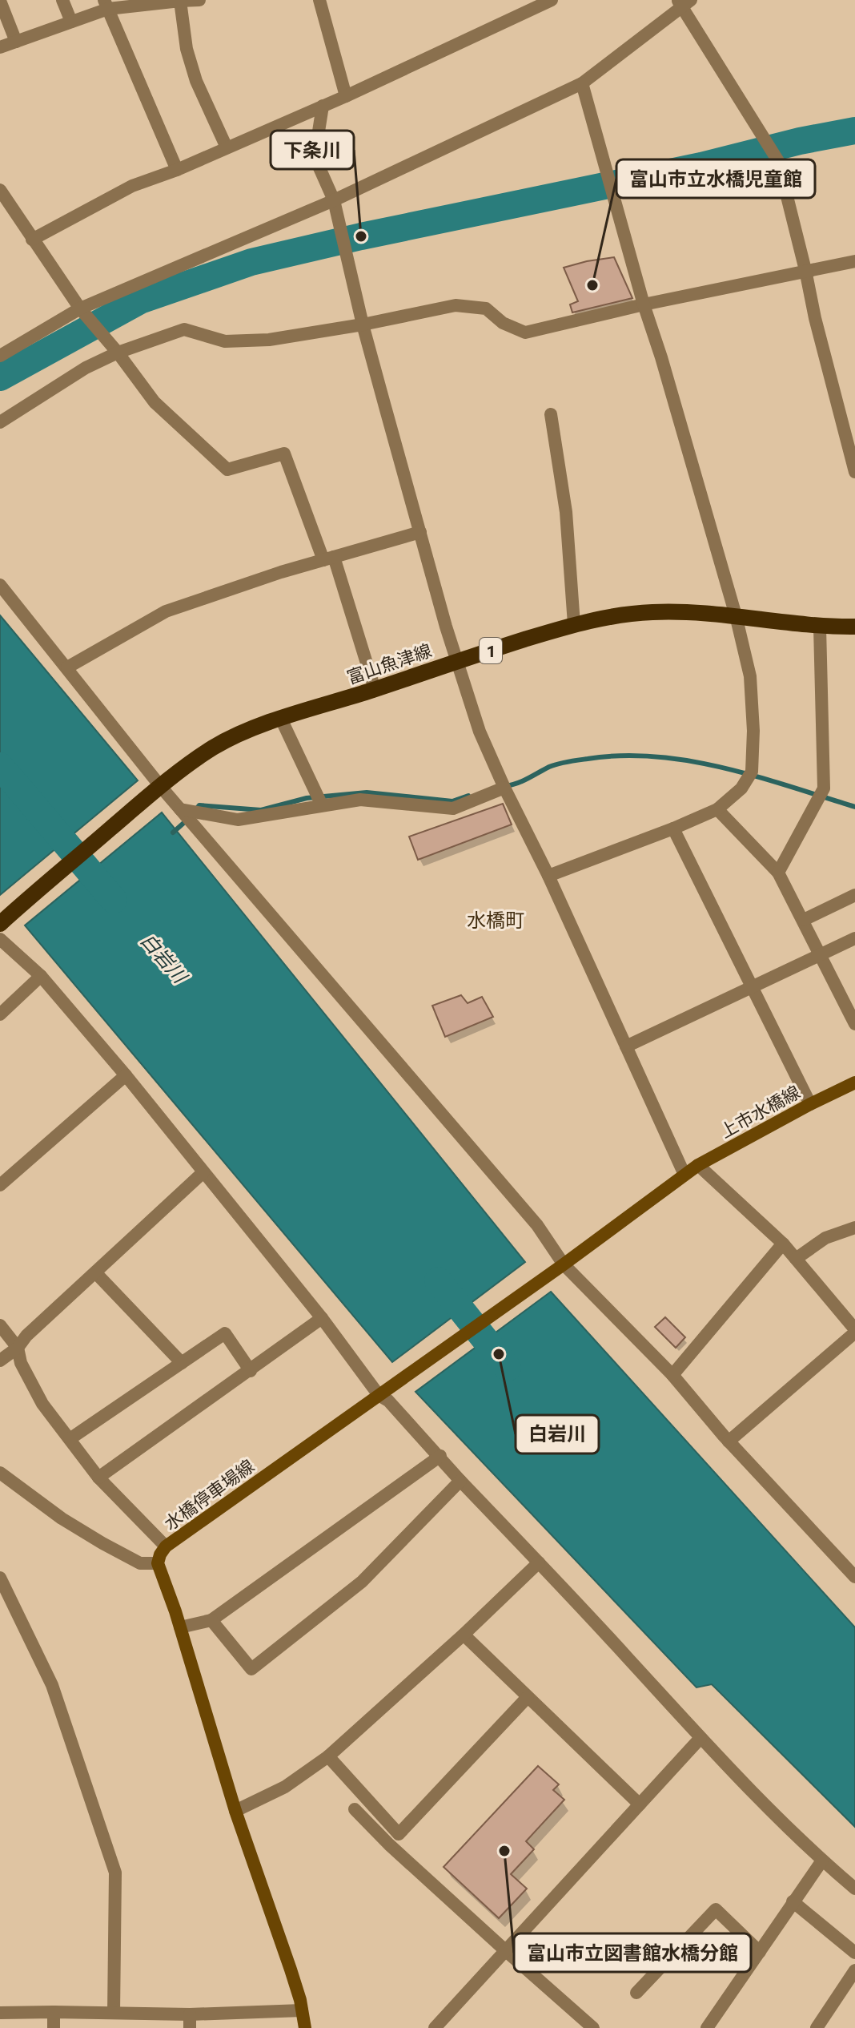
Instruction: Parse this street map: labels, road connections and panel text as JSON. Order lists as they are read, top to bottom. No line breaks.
{"streets":{"main road":["1","富山魚津線","上市水橋線","水橋停車場線"]},"crossings":[["上市水橋線","水橋停車場線"]],"districts":["水橋町"],"water":["白岩川"],"places":["下条川","富山市立水橋児童館","白岩川","富山市立図書館水橋分館"]}
